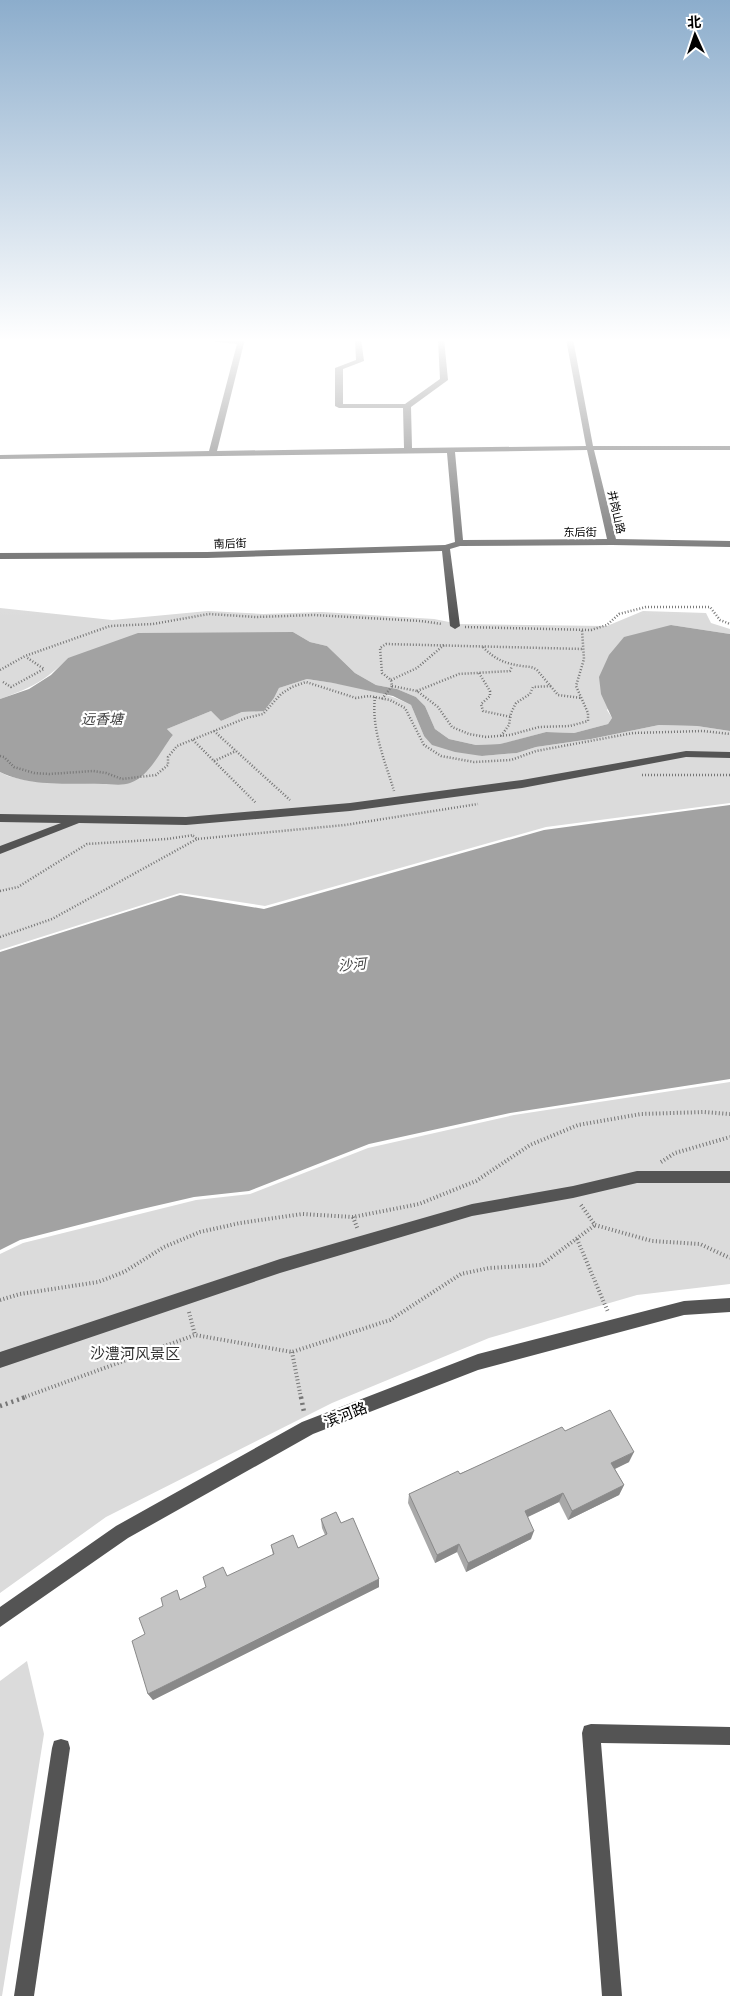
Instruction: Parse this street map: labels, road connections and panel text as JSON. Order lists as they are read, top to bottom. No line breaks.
{"streets":{"street":["井岗山路","东后街","南后街","滨河路"]},"crossings":[["井岗山路","东后街"],["东后街","南后街"]],"water":["远香塘","沙河"],"parks":["沙澧河风景区"],"north":"top"}
